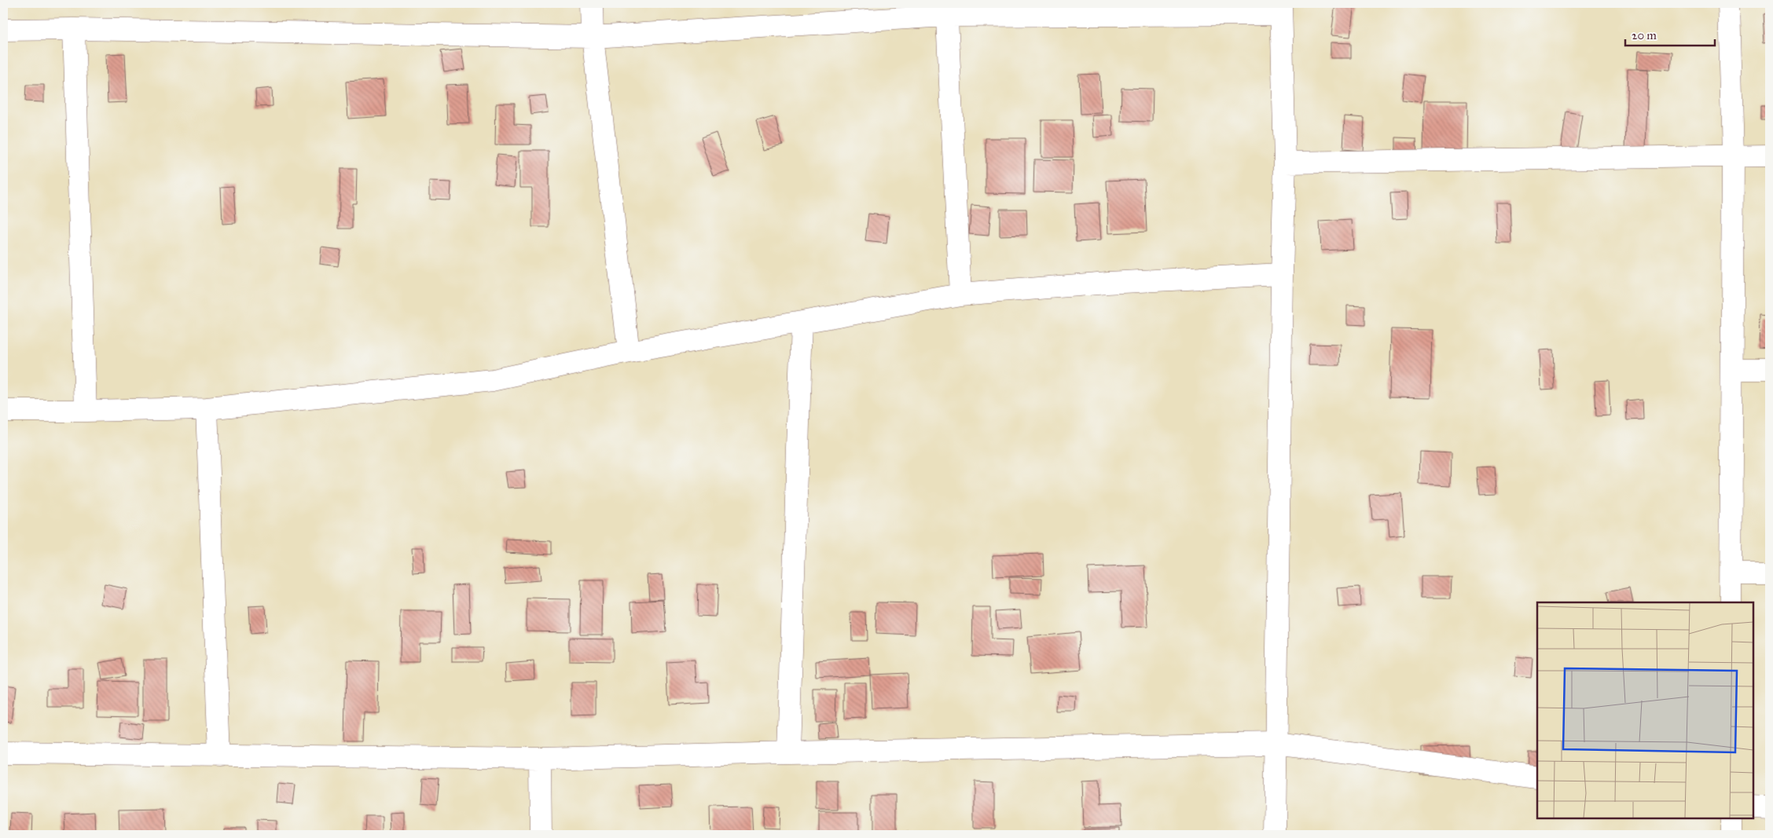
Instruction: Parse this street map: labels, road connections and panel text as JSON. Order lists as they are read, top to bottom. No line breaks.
{"scale_bar":"20 m"}
